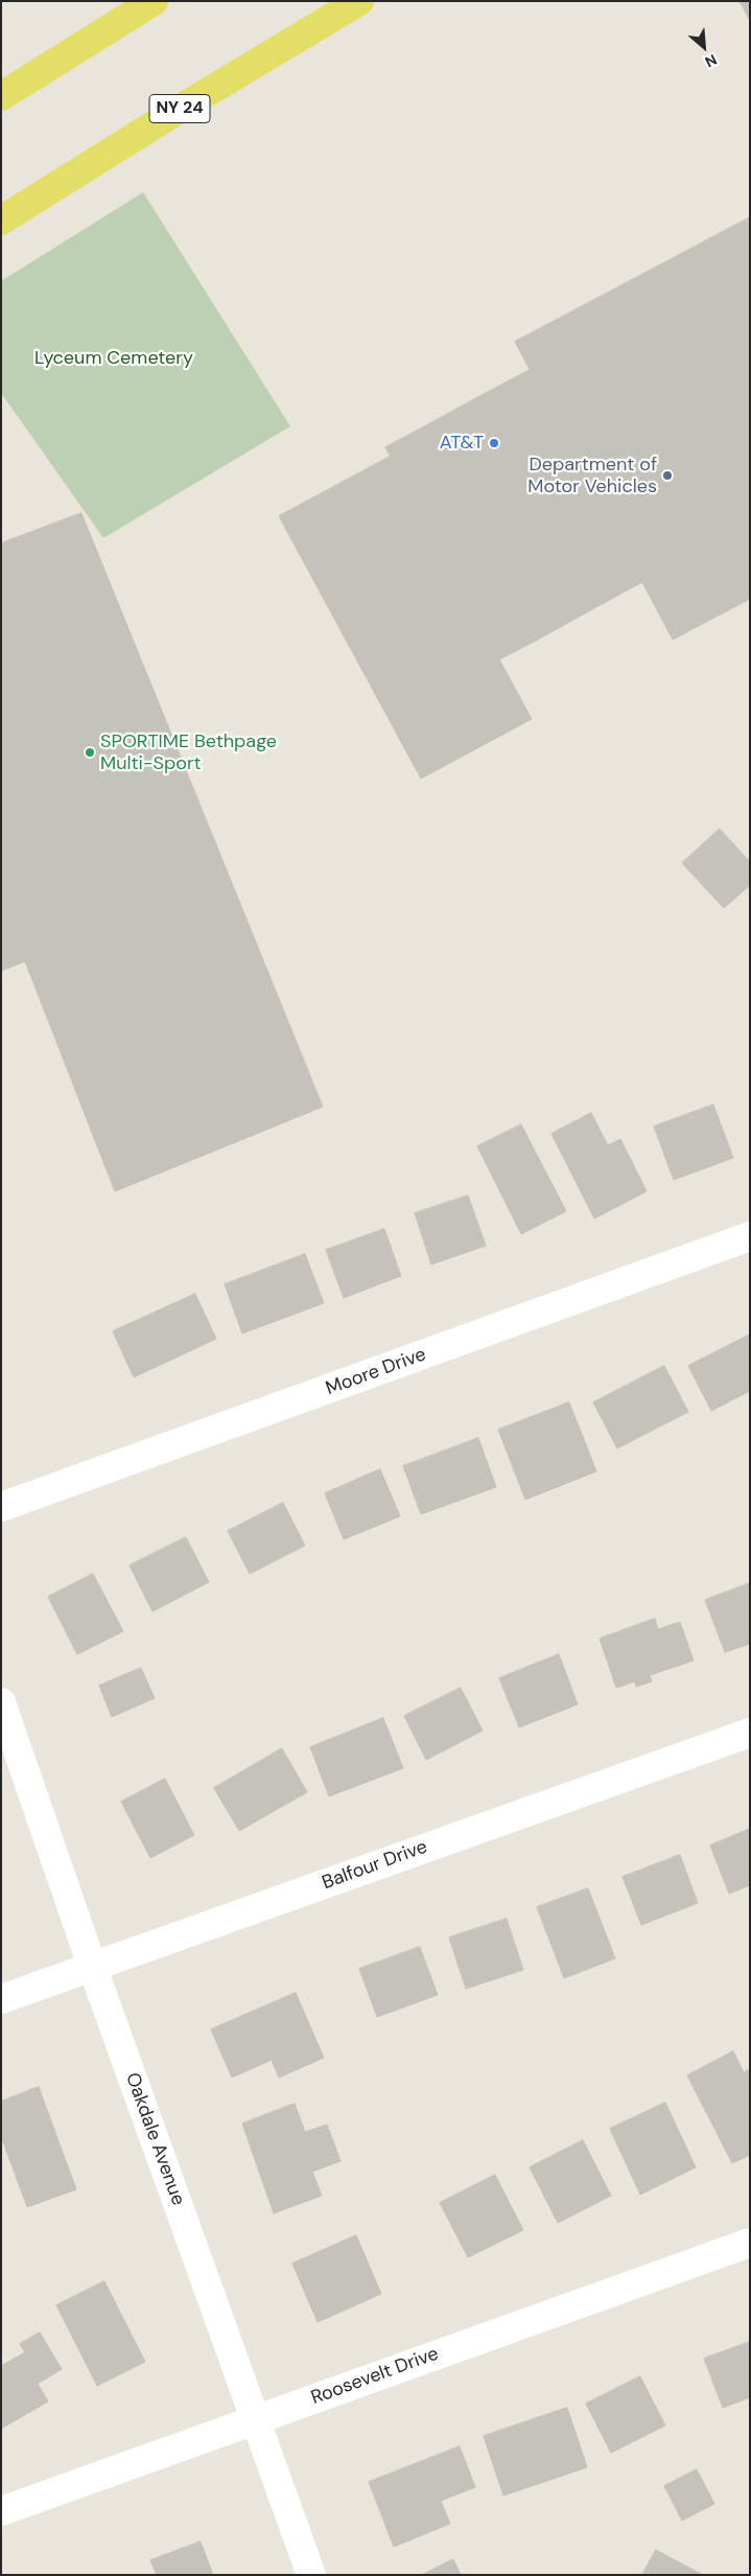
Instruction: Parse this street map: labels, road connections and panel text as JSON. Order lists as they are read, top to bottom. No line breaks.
{"streets":{"main road":["NY 24"],"street":["Moore Drive","Balfour Drive","Oakdale Avenue","Roosevelt Drive"]},"crossings":[["Balfour Drive","Oakdale Avenue"],["Oakdale Avenue","Roosevelt Drive"]],"parks":["Lyceum Cemetery"],"places":["AT&T","Department of Motor Vehicles","SPORTIME Bethpage Multi-Sport"],"north":"bottom right"}
